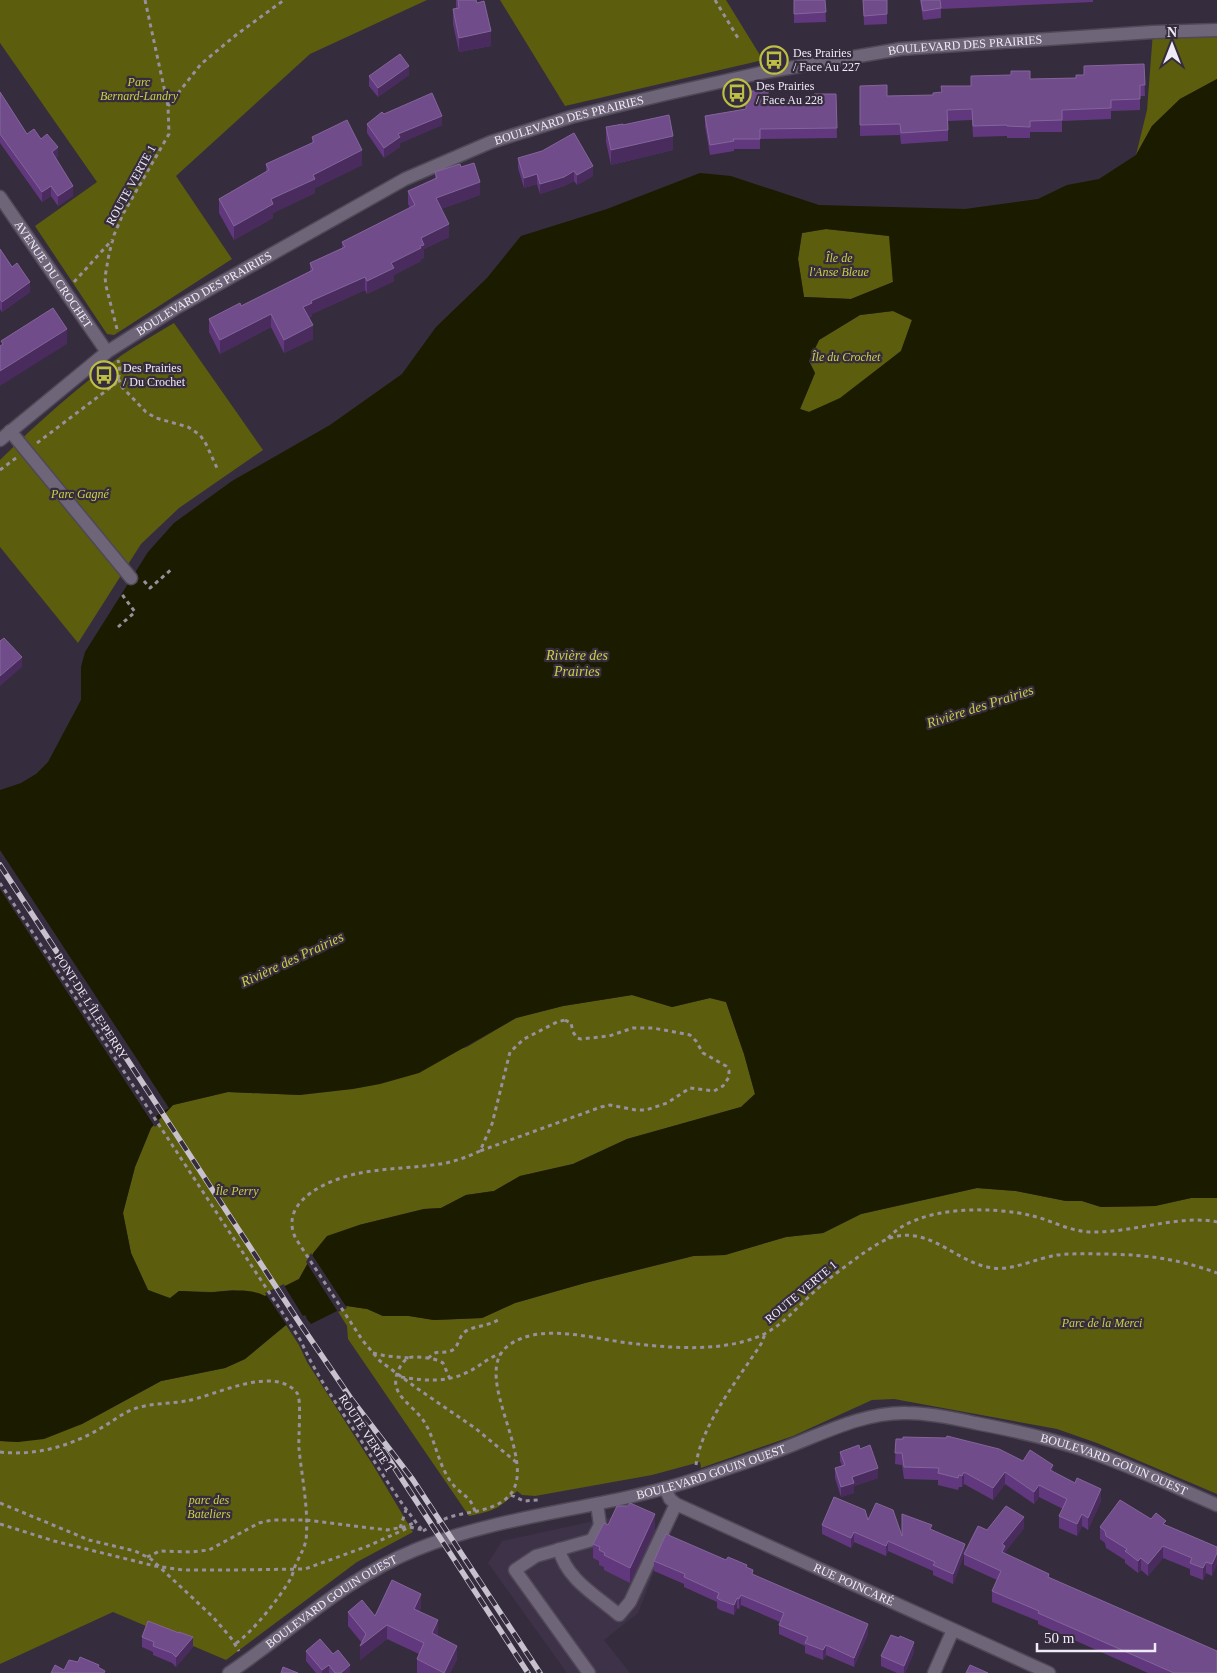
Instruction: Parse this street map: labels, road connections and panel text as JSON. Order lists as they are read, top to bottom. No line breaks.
{"streets":{"street":["BOULEVARD DES PRAIRIES","AVENUE DU CROCHET","BOULEVARD GOUIN OUEST","RUE POINCARÉ"],"path":["ROUTE VERTE 1","PONT DE L'ÎLE-PERRY"]},"crossings":[["BOULEVARD DES PRAIRIES","ROUTE VERTE 1"],["BOULEVARD DES PRAIRIES","AVENUE DU CROCHET"],["ROUTE VERTE 1","AVENUE DU CROCHET"],["ROUTE VERTE 1","PONT DE L'ÎLE-PERRY"]],"water":["Rivière des Prairies"],"parks":["Parc Bernard-Landry","Île de l'Anse Bleue","Île du Crochet","Parc Gagné","Île Perry","Parc de la Merci","parc des Bateliers"],"places":{"bus stop":["Des Prairies / Face Au 227","Des Prairies / Face Au 228","Des Prairies / Du Crochet"]},"scale_bar":"50 m","north":"top"}
